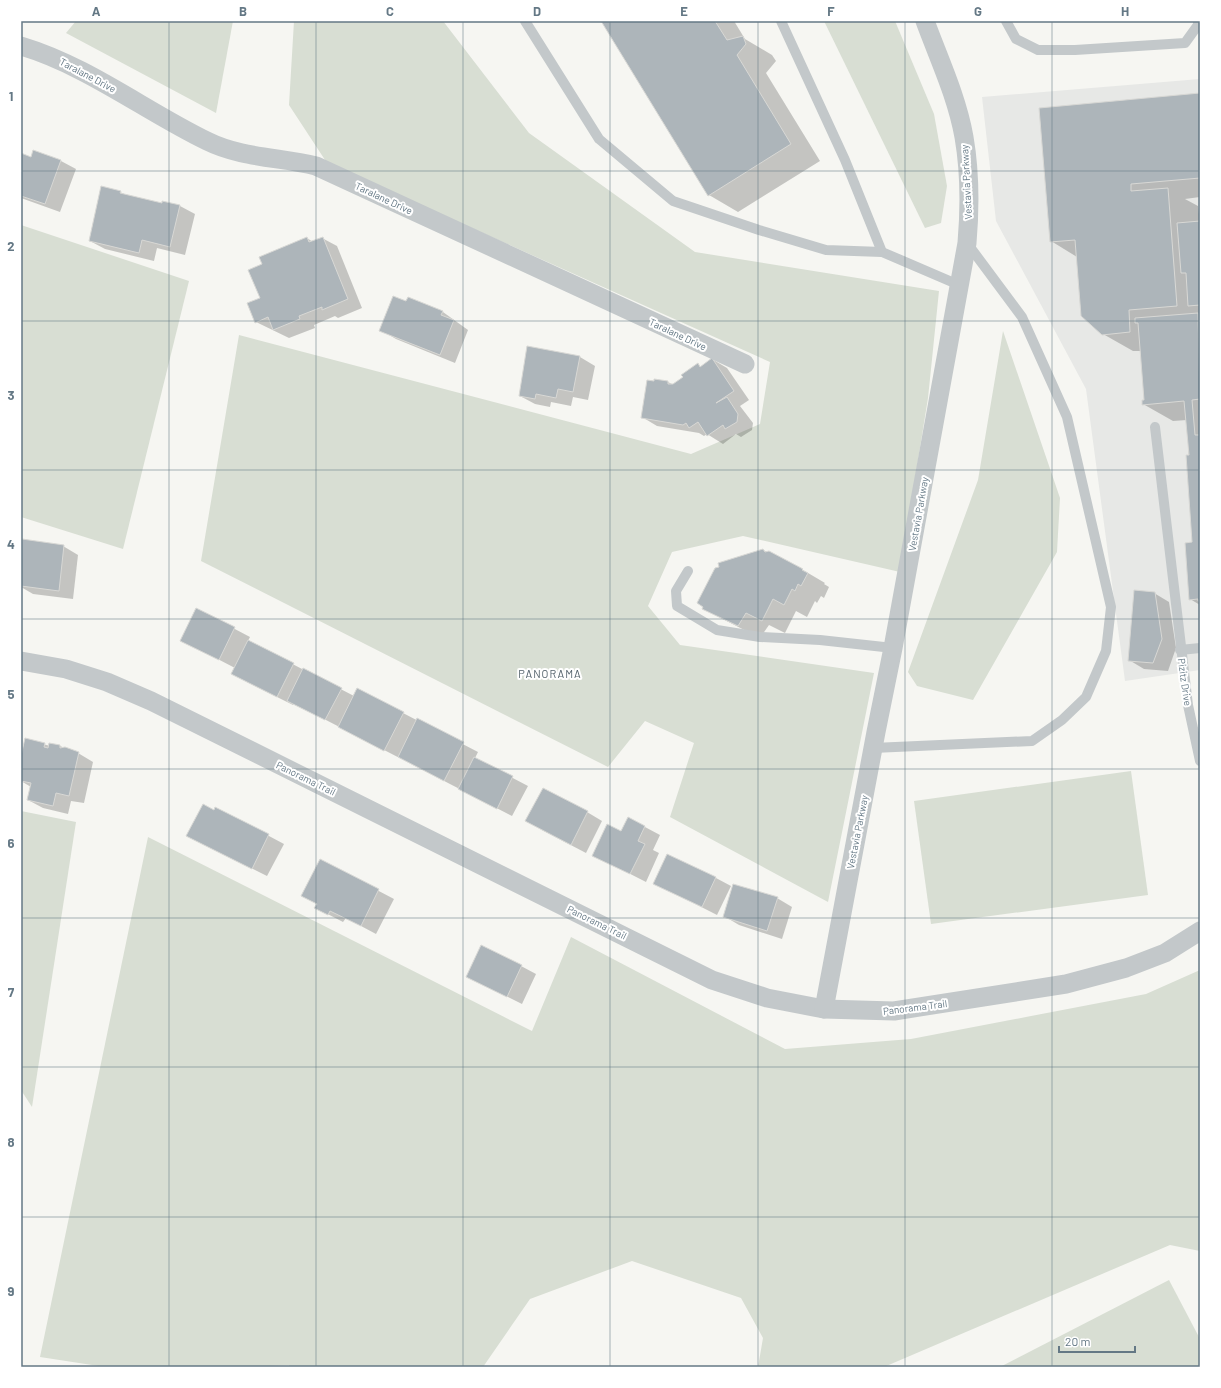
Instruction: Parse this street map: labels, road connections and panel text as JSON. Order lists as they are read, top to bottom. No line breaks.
{"streets":{"street":["Taralane Drive","Vestavia Parkway","Panorama Trail"],"lane":["Pizitz Drive"]},"crossings":[["Vestavia Parkway","Panorama Trail"]],"districts":["PANORAMA"],"scale_bar":"20 m","grid":{"columns":["A","B","C","D","E","F","G","H"],"rows":["1","2","3","4","5","6","7","8","9"]}}
